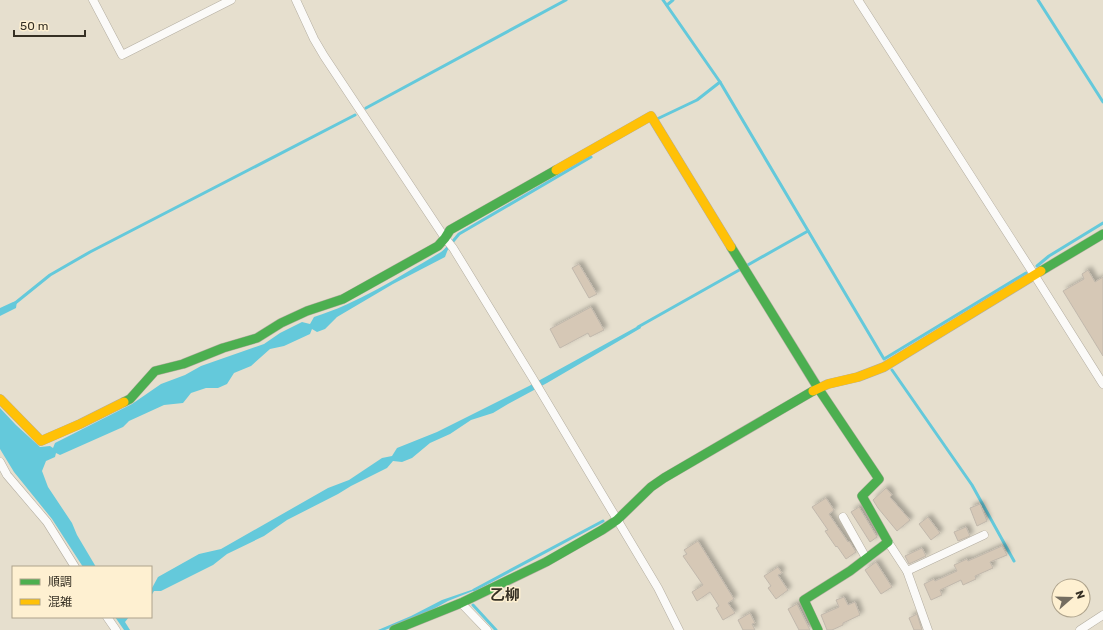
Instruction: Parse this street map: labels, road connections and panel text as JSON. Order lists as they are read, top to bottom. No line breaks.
{"districts":["乙柳"],"legend":["順調","混雑"],"scale_bar":"50 m","north":"right"}
